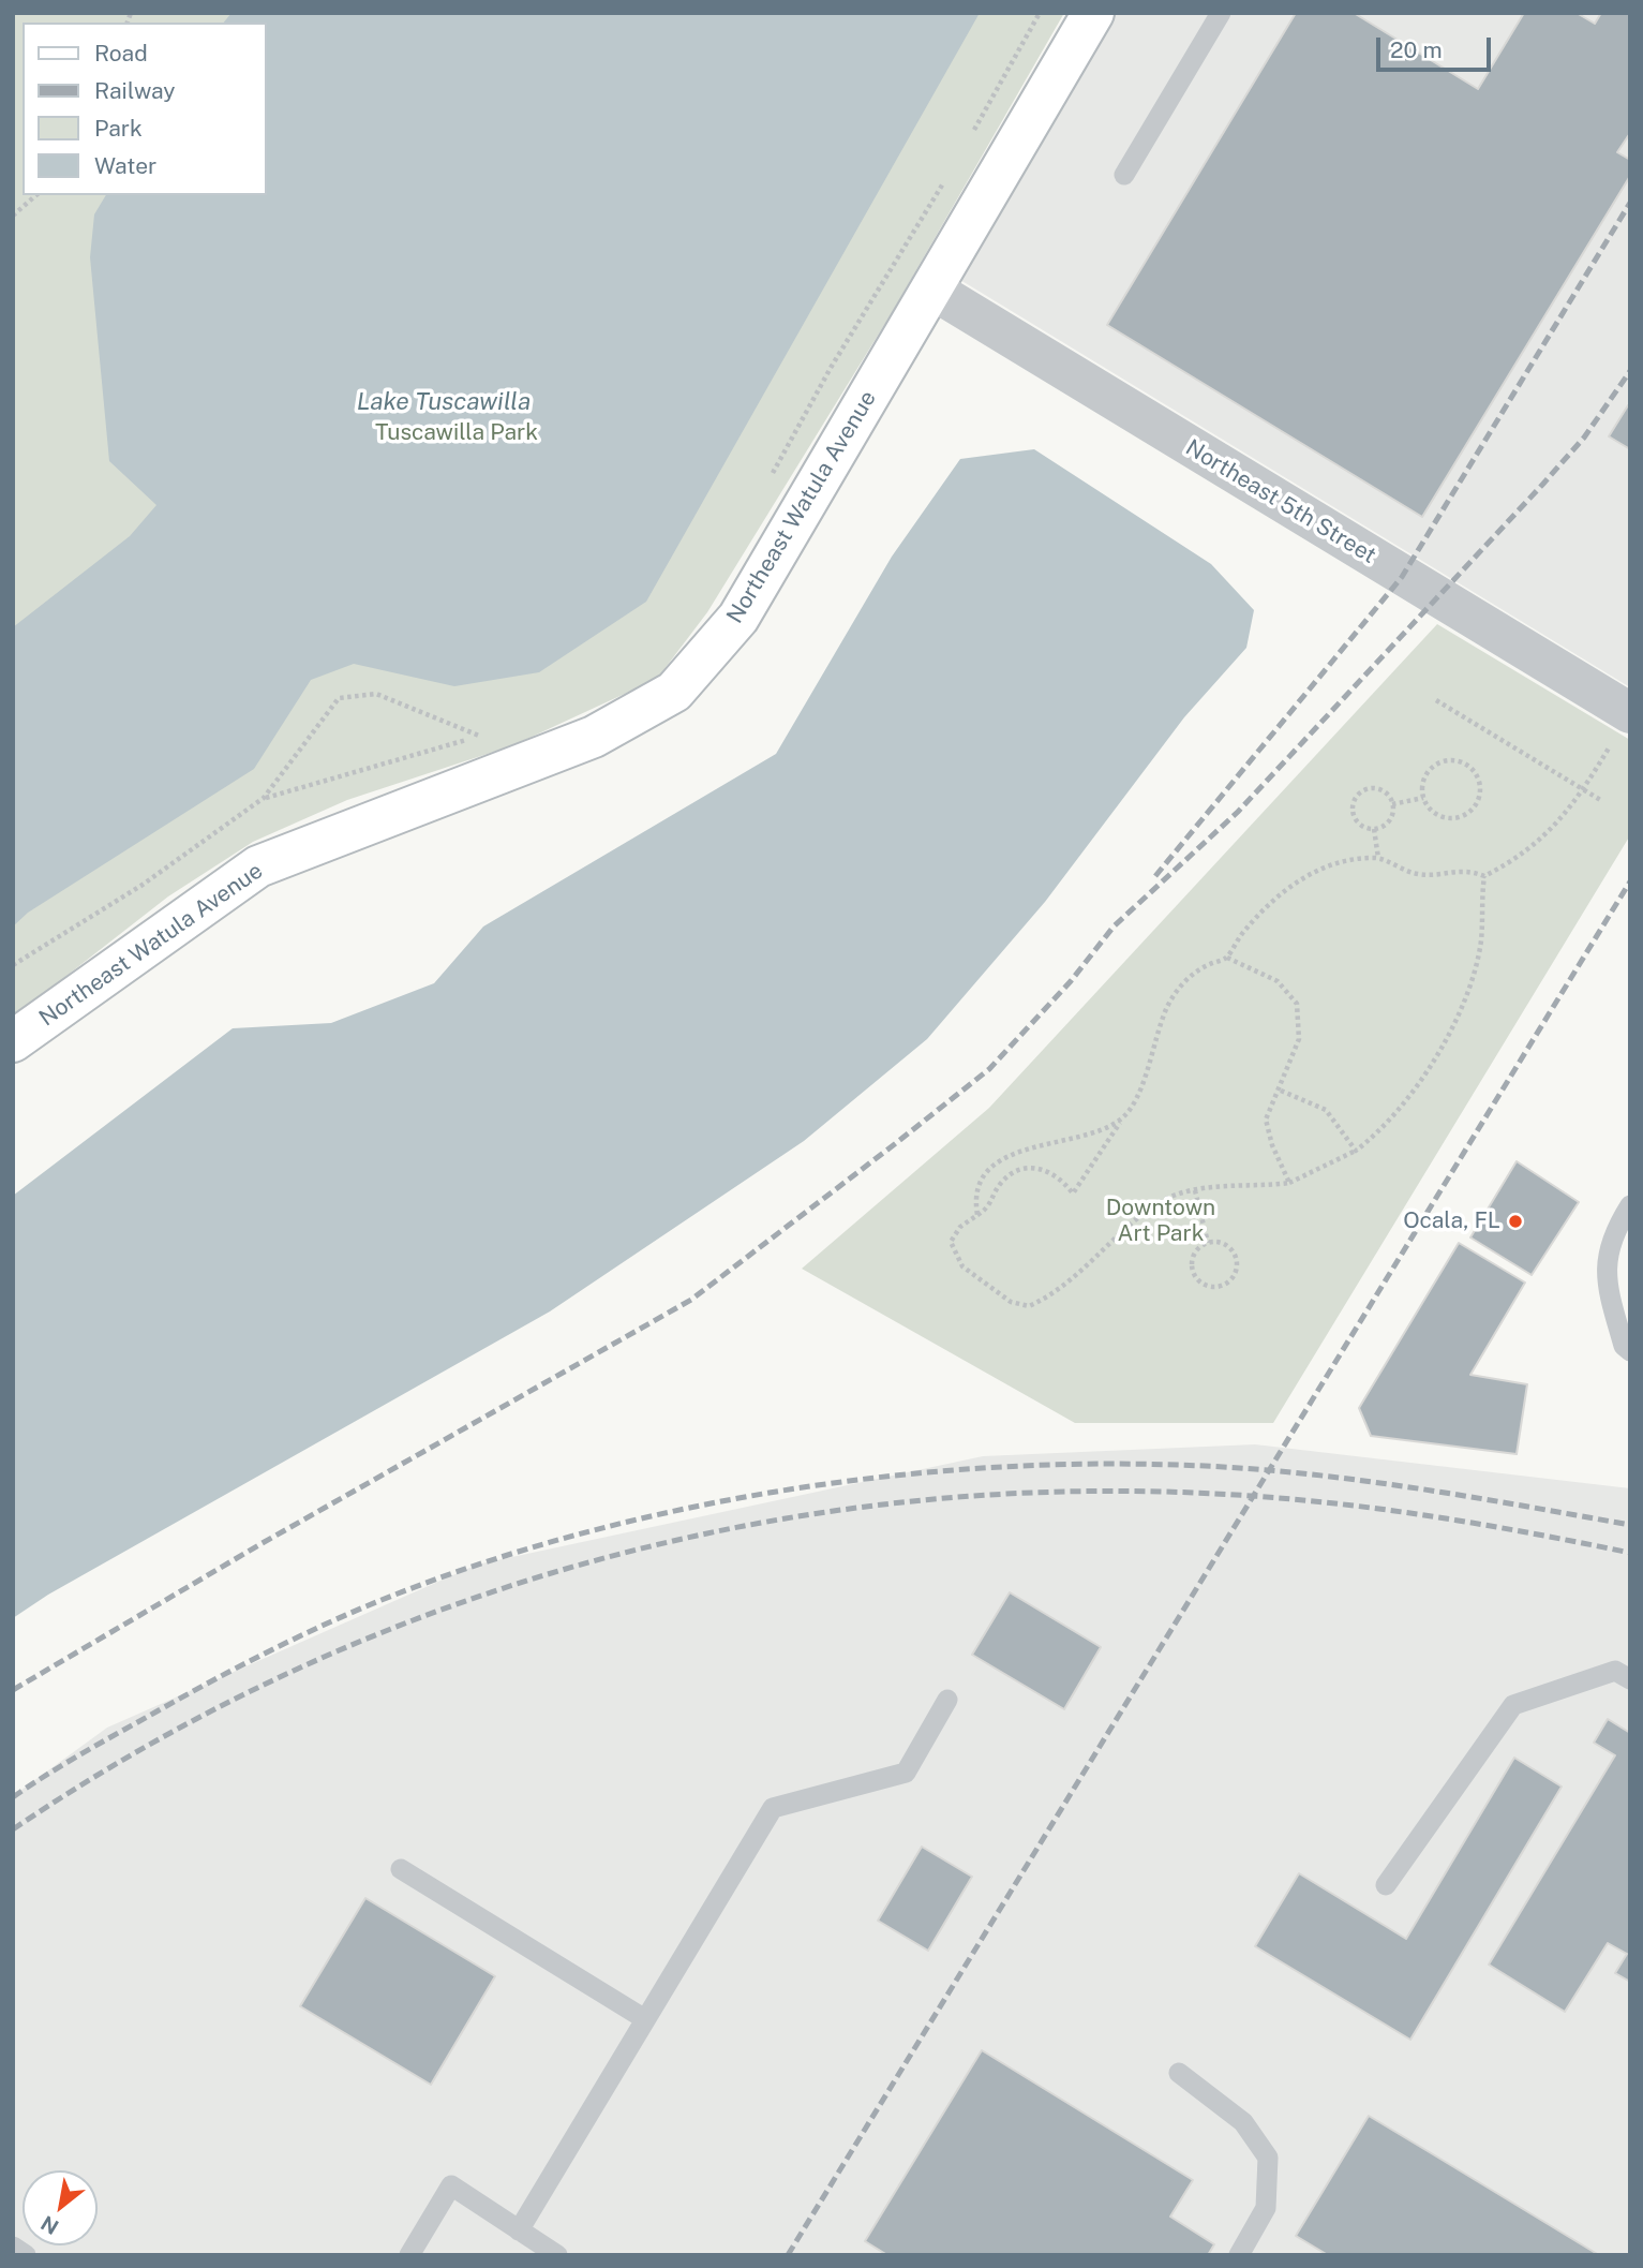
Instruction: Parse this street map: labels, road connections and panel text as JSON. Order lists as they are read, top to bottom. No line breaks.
{"streets":{"street":["Northeast 5th Street","Northeast Watula Avenue"]},"crossings":[["Northeast 5th Street","Northeast Watula Avenue"]],"water":["Lake Tuscawilla"],"parks":["Tuscawilla Park","Downtown Art Park"],"places":["Ocala, FL"],"legend":["Road","Railway","Park","Water"],"scale_bar":"20 m","north":"bottom left"}
